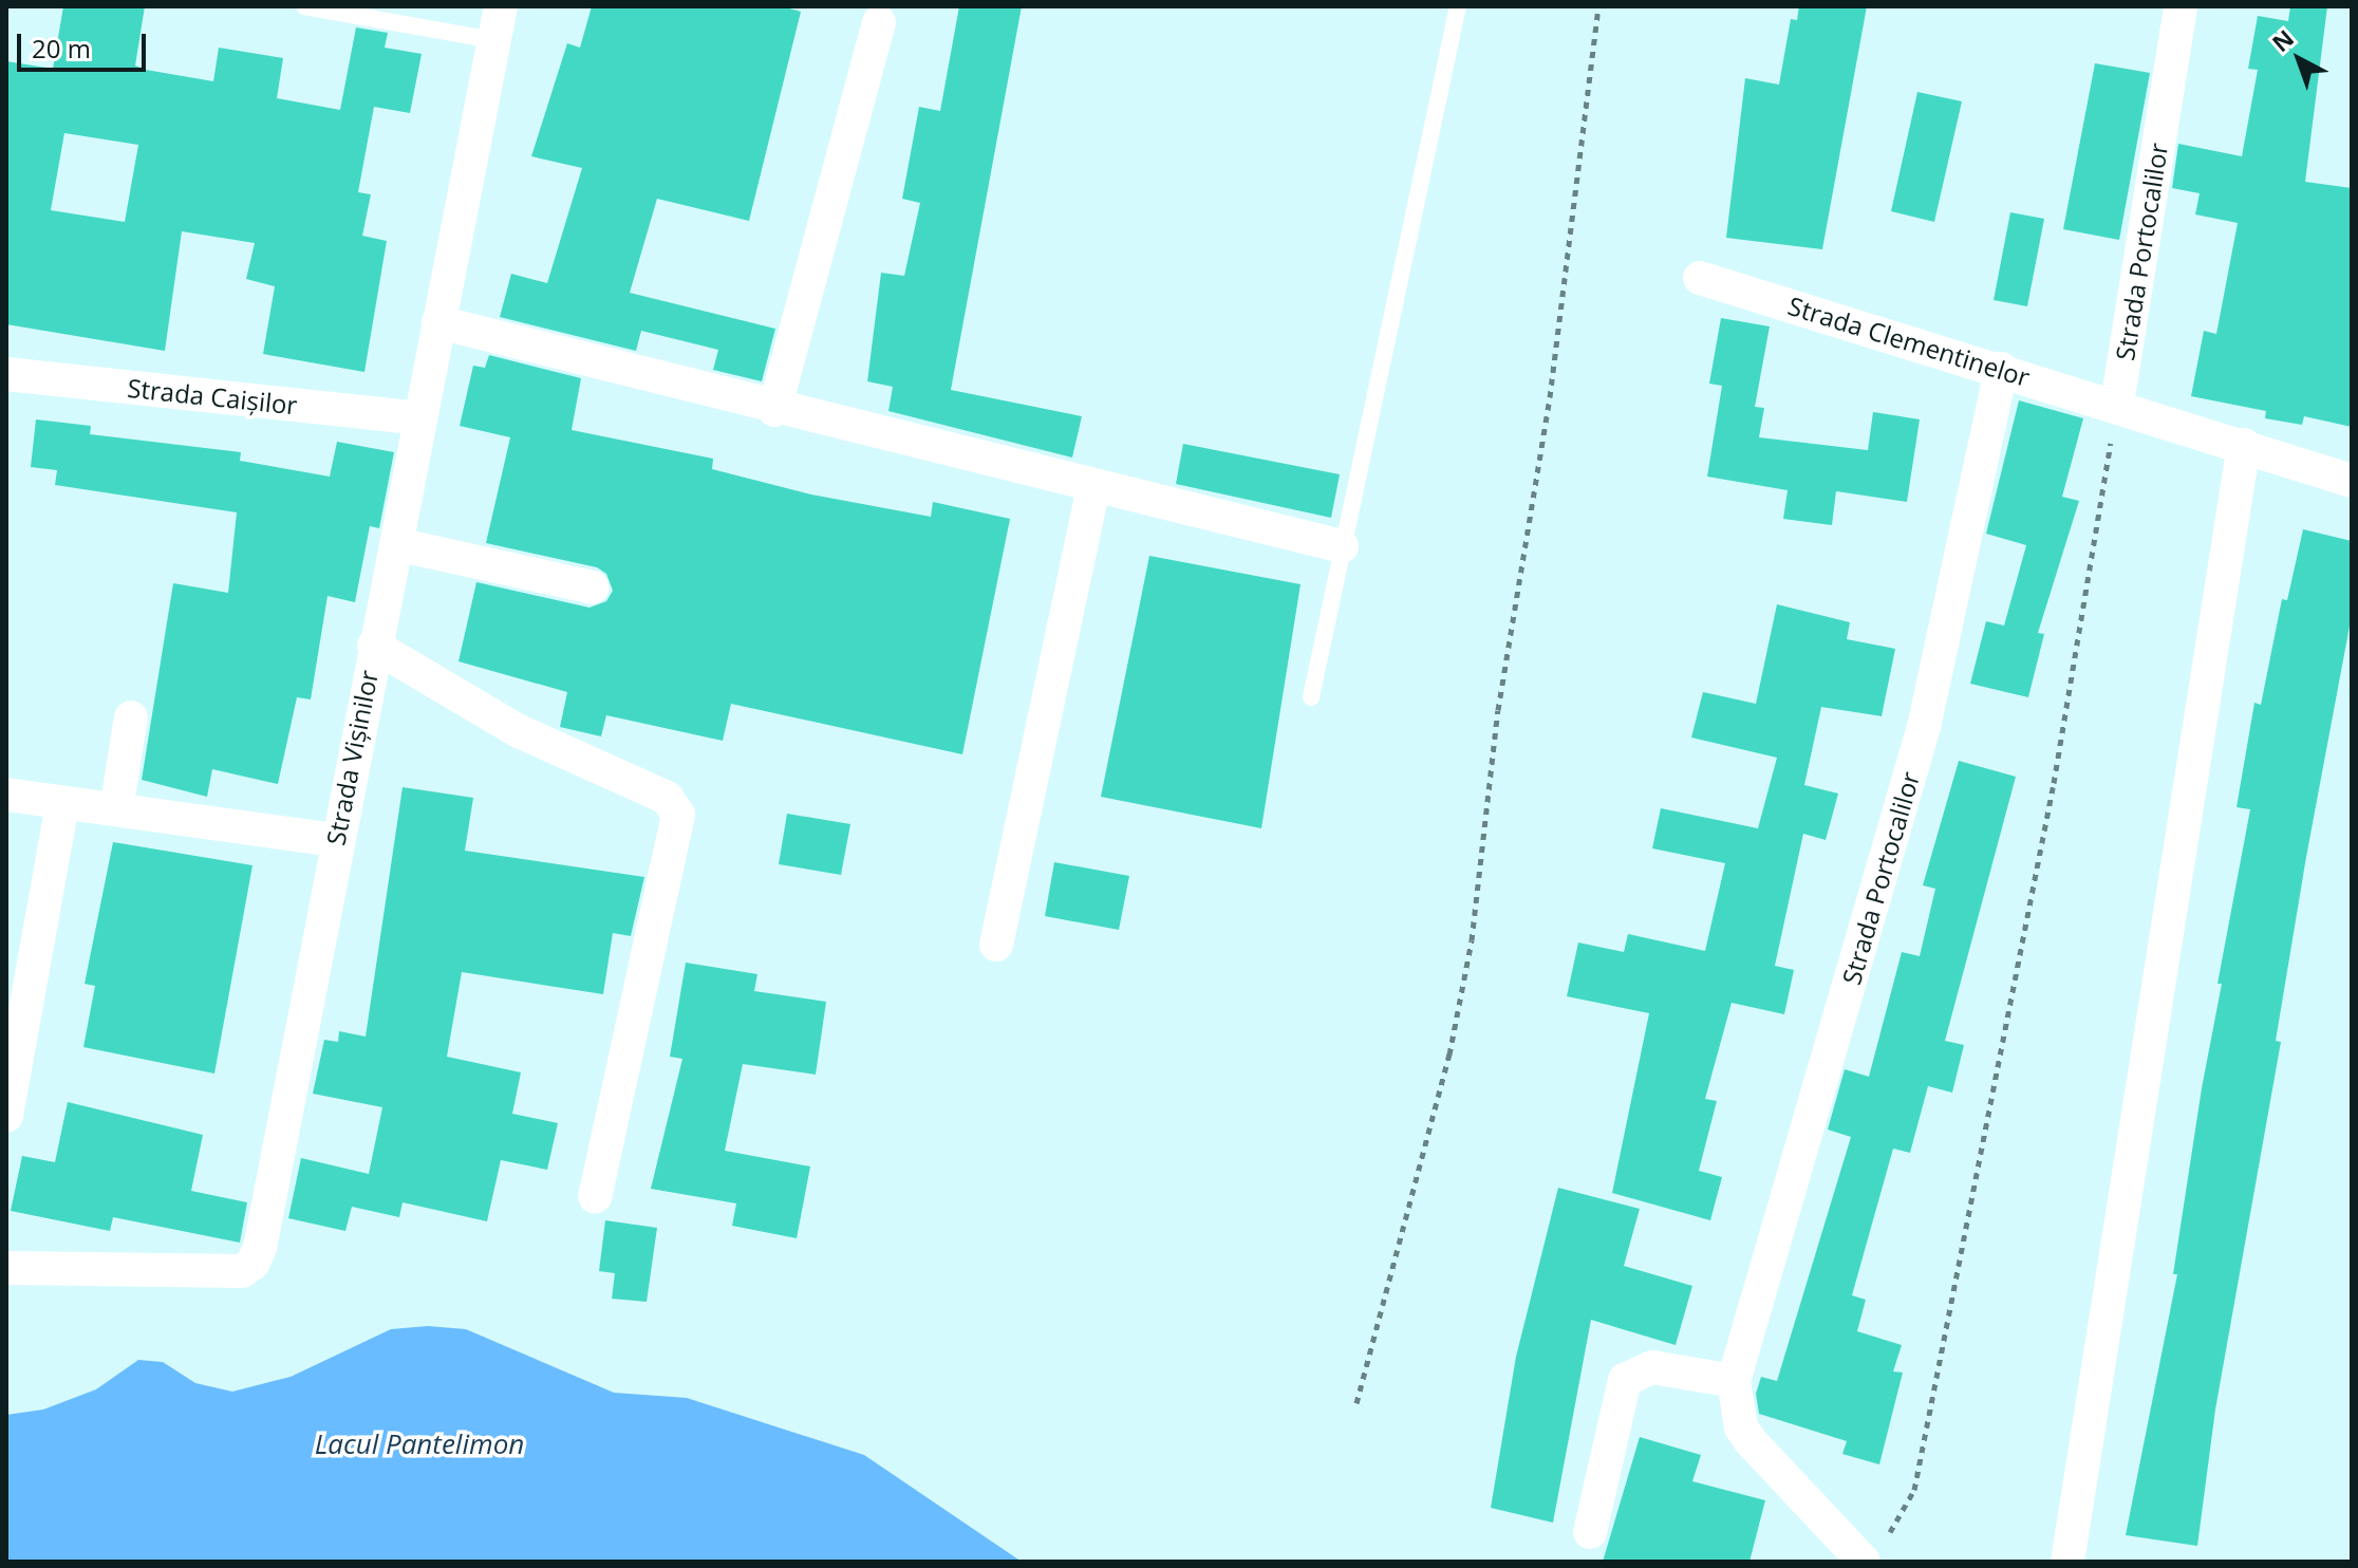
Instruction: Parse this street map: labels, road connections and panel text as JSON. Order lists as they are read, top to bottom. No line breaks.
{"streets":{"street":["Strada Portocalilor","Strada Clementinelor","Strada Caișilor","Strada Vișinilor"]},"crossings":[["Strada Portocalilor","Strada Clementinelor"],["Strada Caișilor","Strada Vișinilor"]],"water":["Lacul Pantelimon"],"scale_bar":"20 m","north":"top left"}
